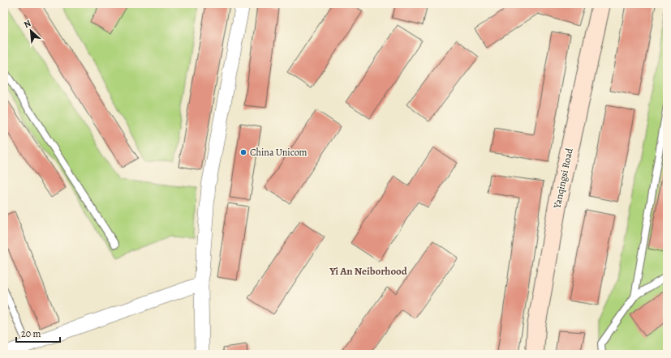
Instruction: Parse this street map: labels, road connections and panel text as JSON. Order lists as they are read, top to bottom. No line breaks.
{"streets":{"street":["Yanqingsi Road"]},"districts":["Yi An Neiborhood"],"places":["China Unicom"],"scale_bar":"20 m","north":"top left"}
